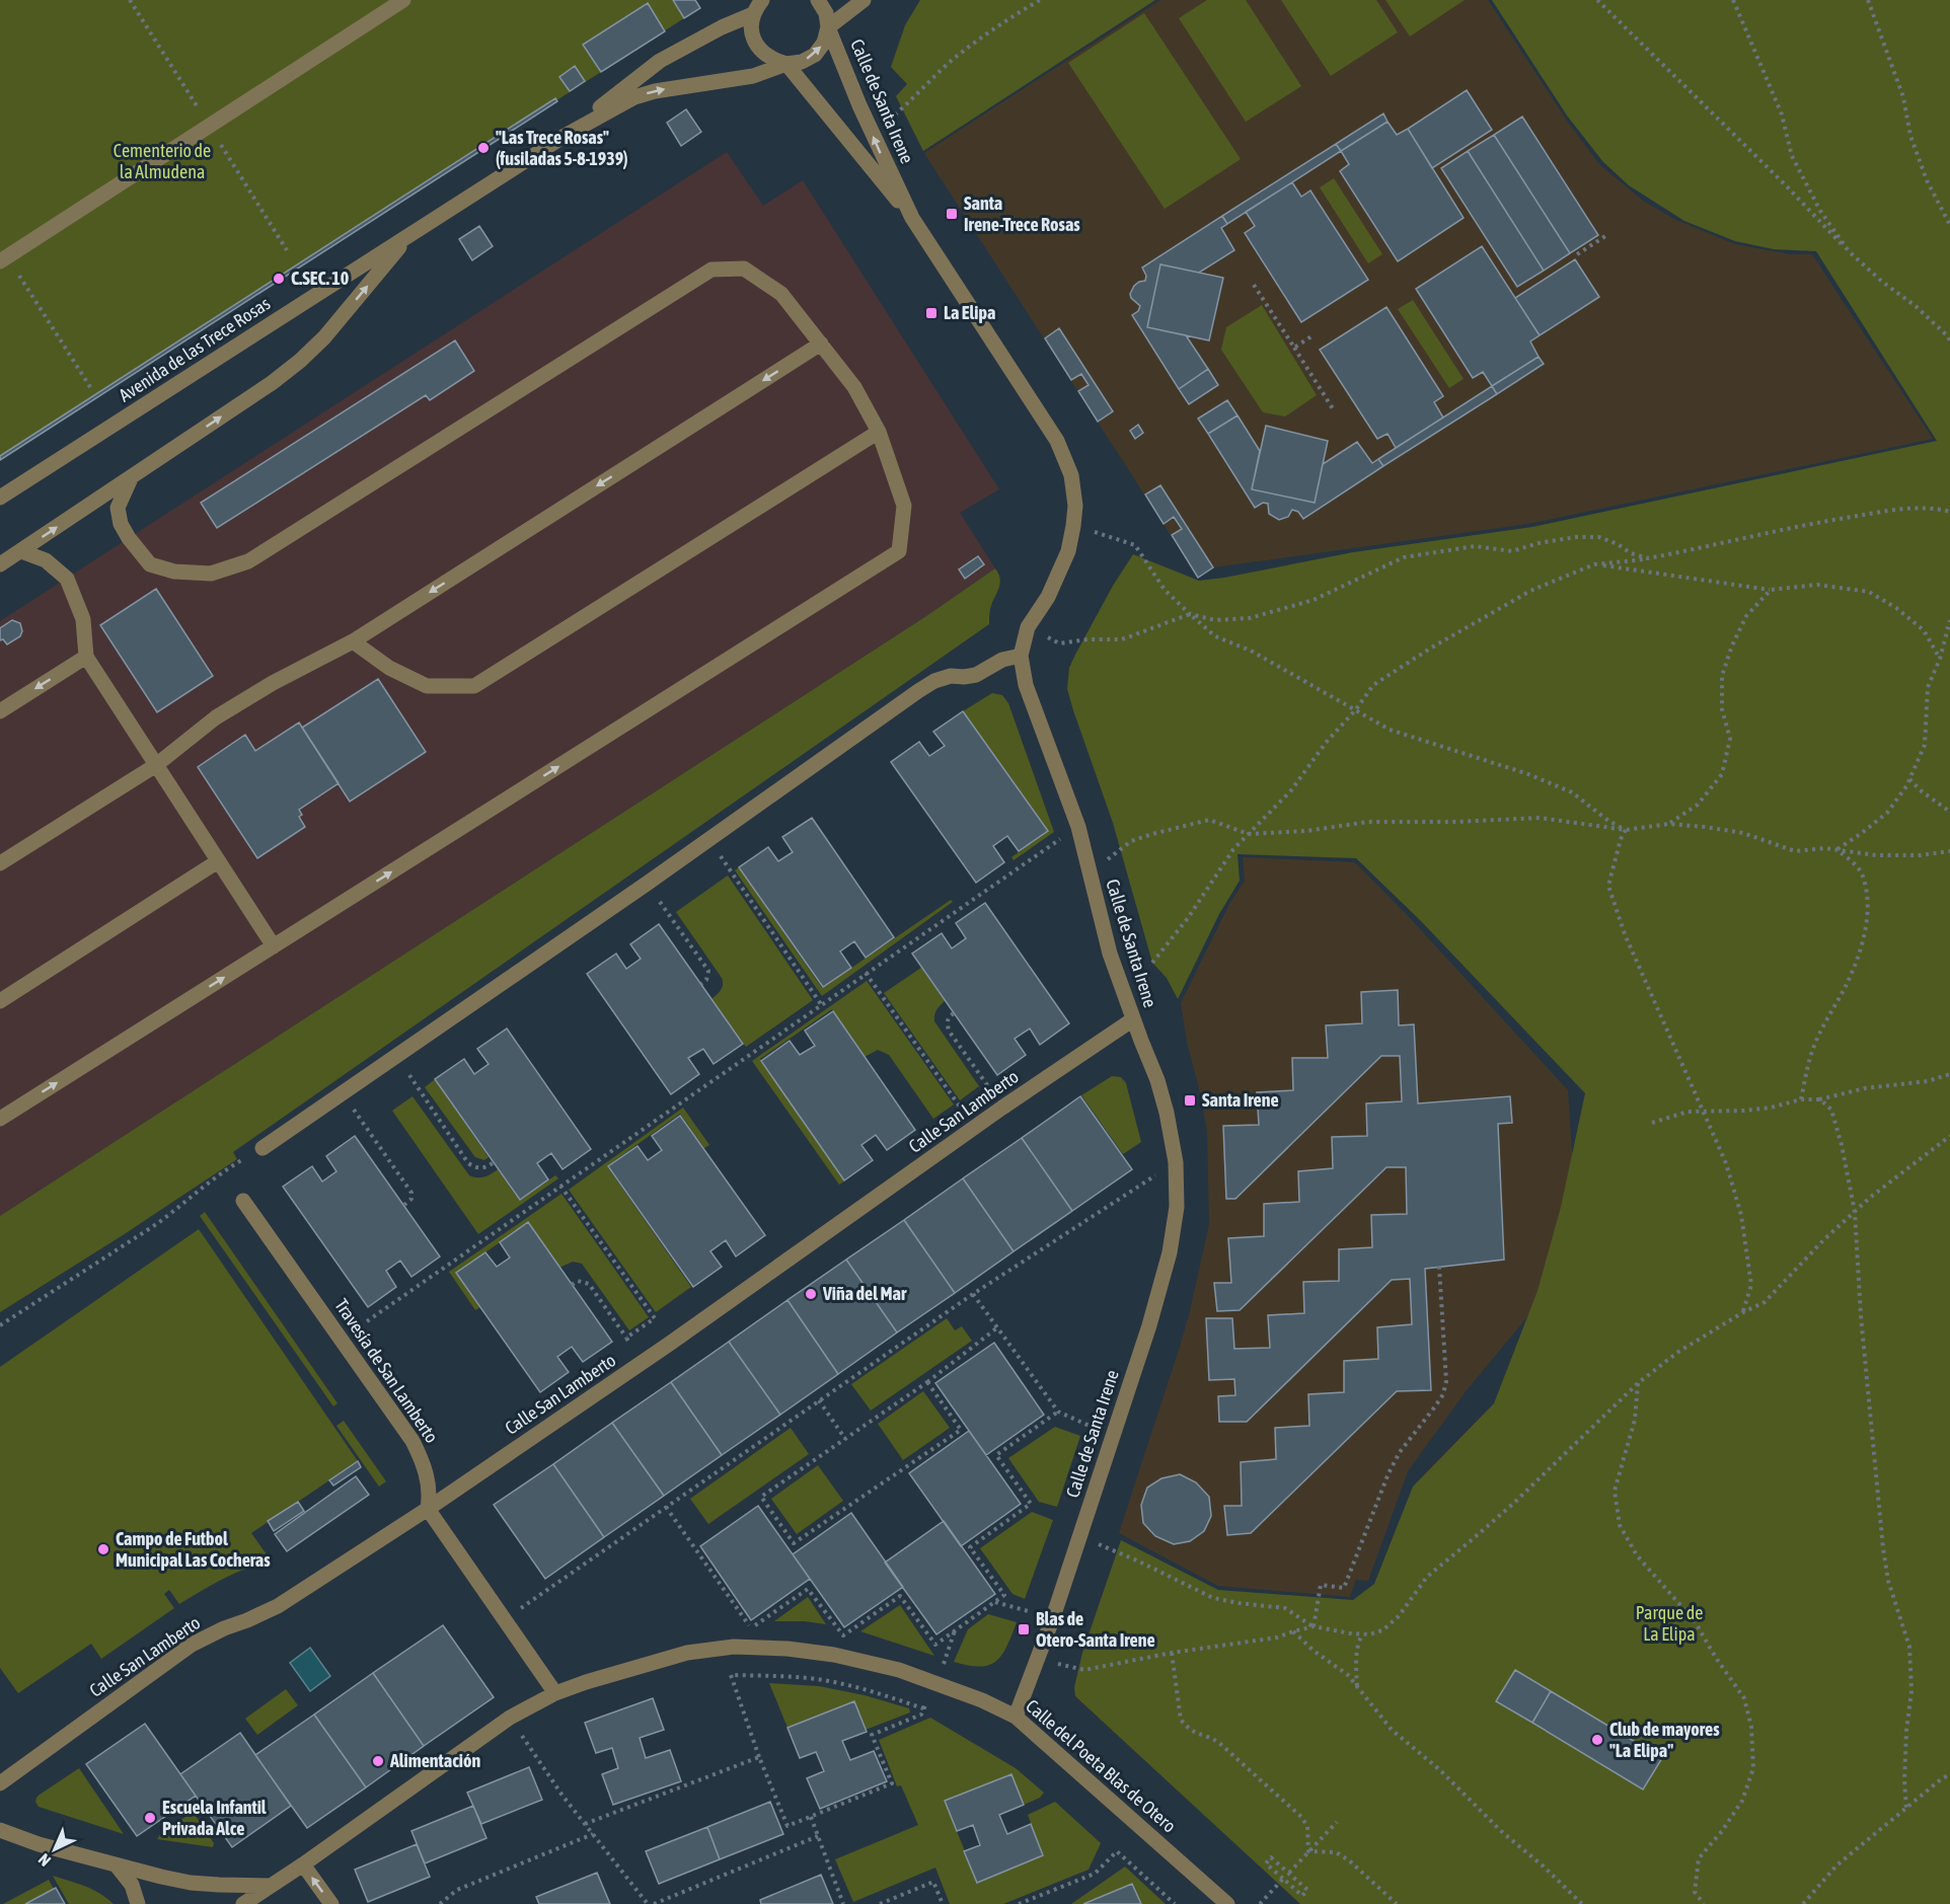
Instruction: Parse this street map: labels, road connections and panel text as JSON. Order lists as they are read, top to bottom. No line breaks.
{"streets":{"street":["Calle de Santa Irene","Avenida de las Trece Rosas","Calle San Lamberto","Travesía de San Lamberto","Calle del Poeta Blas de Otero"]},"crossings":[["Calle de Santa Irene","Avenida de las Trece Rosas"],["Calle de Santa Irene","Calle San Lamberto"],["Calle de Santa Irene","Calle del Poeta Blas de Otero"],["Calle San Lamberto","Travesía de San Lamberto"]],"parks":["Cementerio de la Almudena","Parque de La Elipa"],"places":{"other":["\"Las Trece Rosas\" (fusiladas 5-8-1939)","C.SEC. 10","Viña del Mar","Campo de Futbol Municipal Las Cocheras","Club de mayores \"La Elipa\"","Alimentación","Escuela Infantil Privada Alce"],"transit":["Santa Irene-Trece Rosas","La Elipa","Santa Irene","Blas de Otero-Santa Irene"]},"north":"bottom left"}
